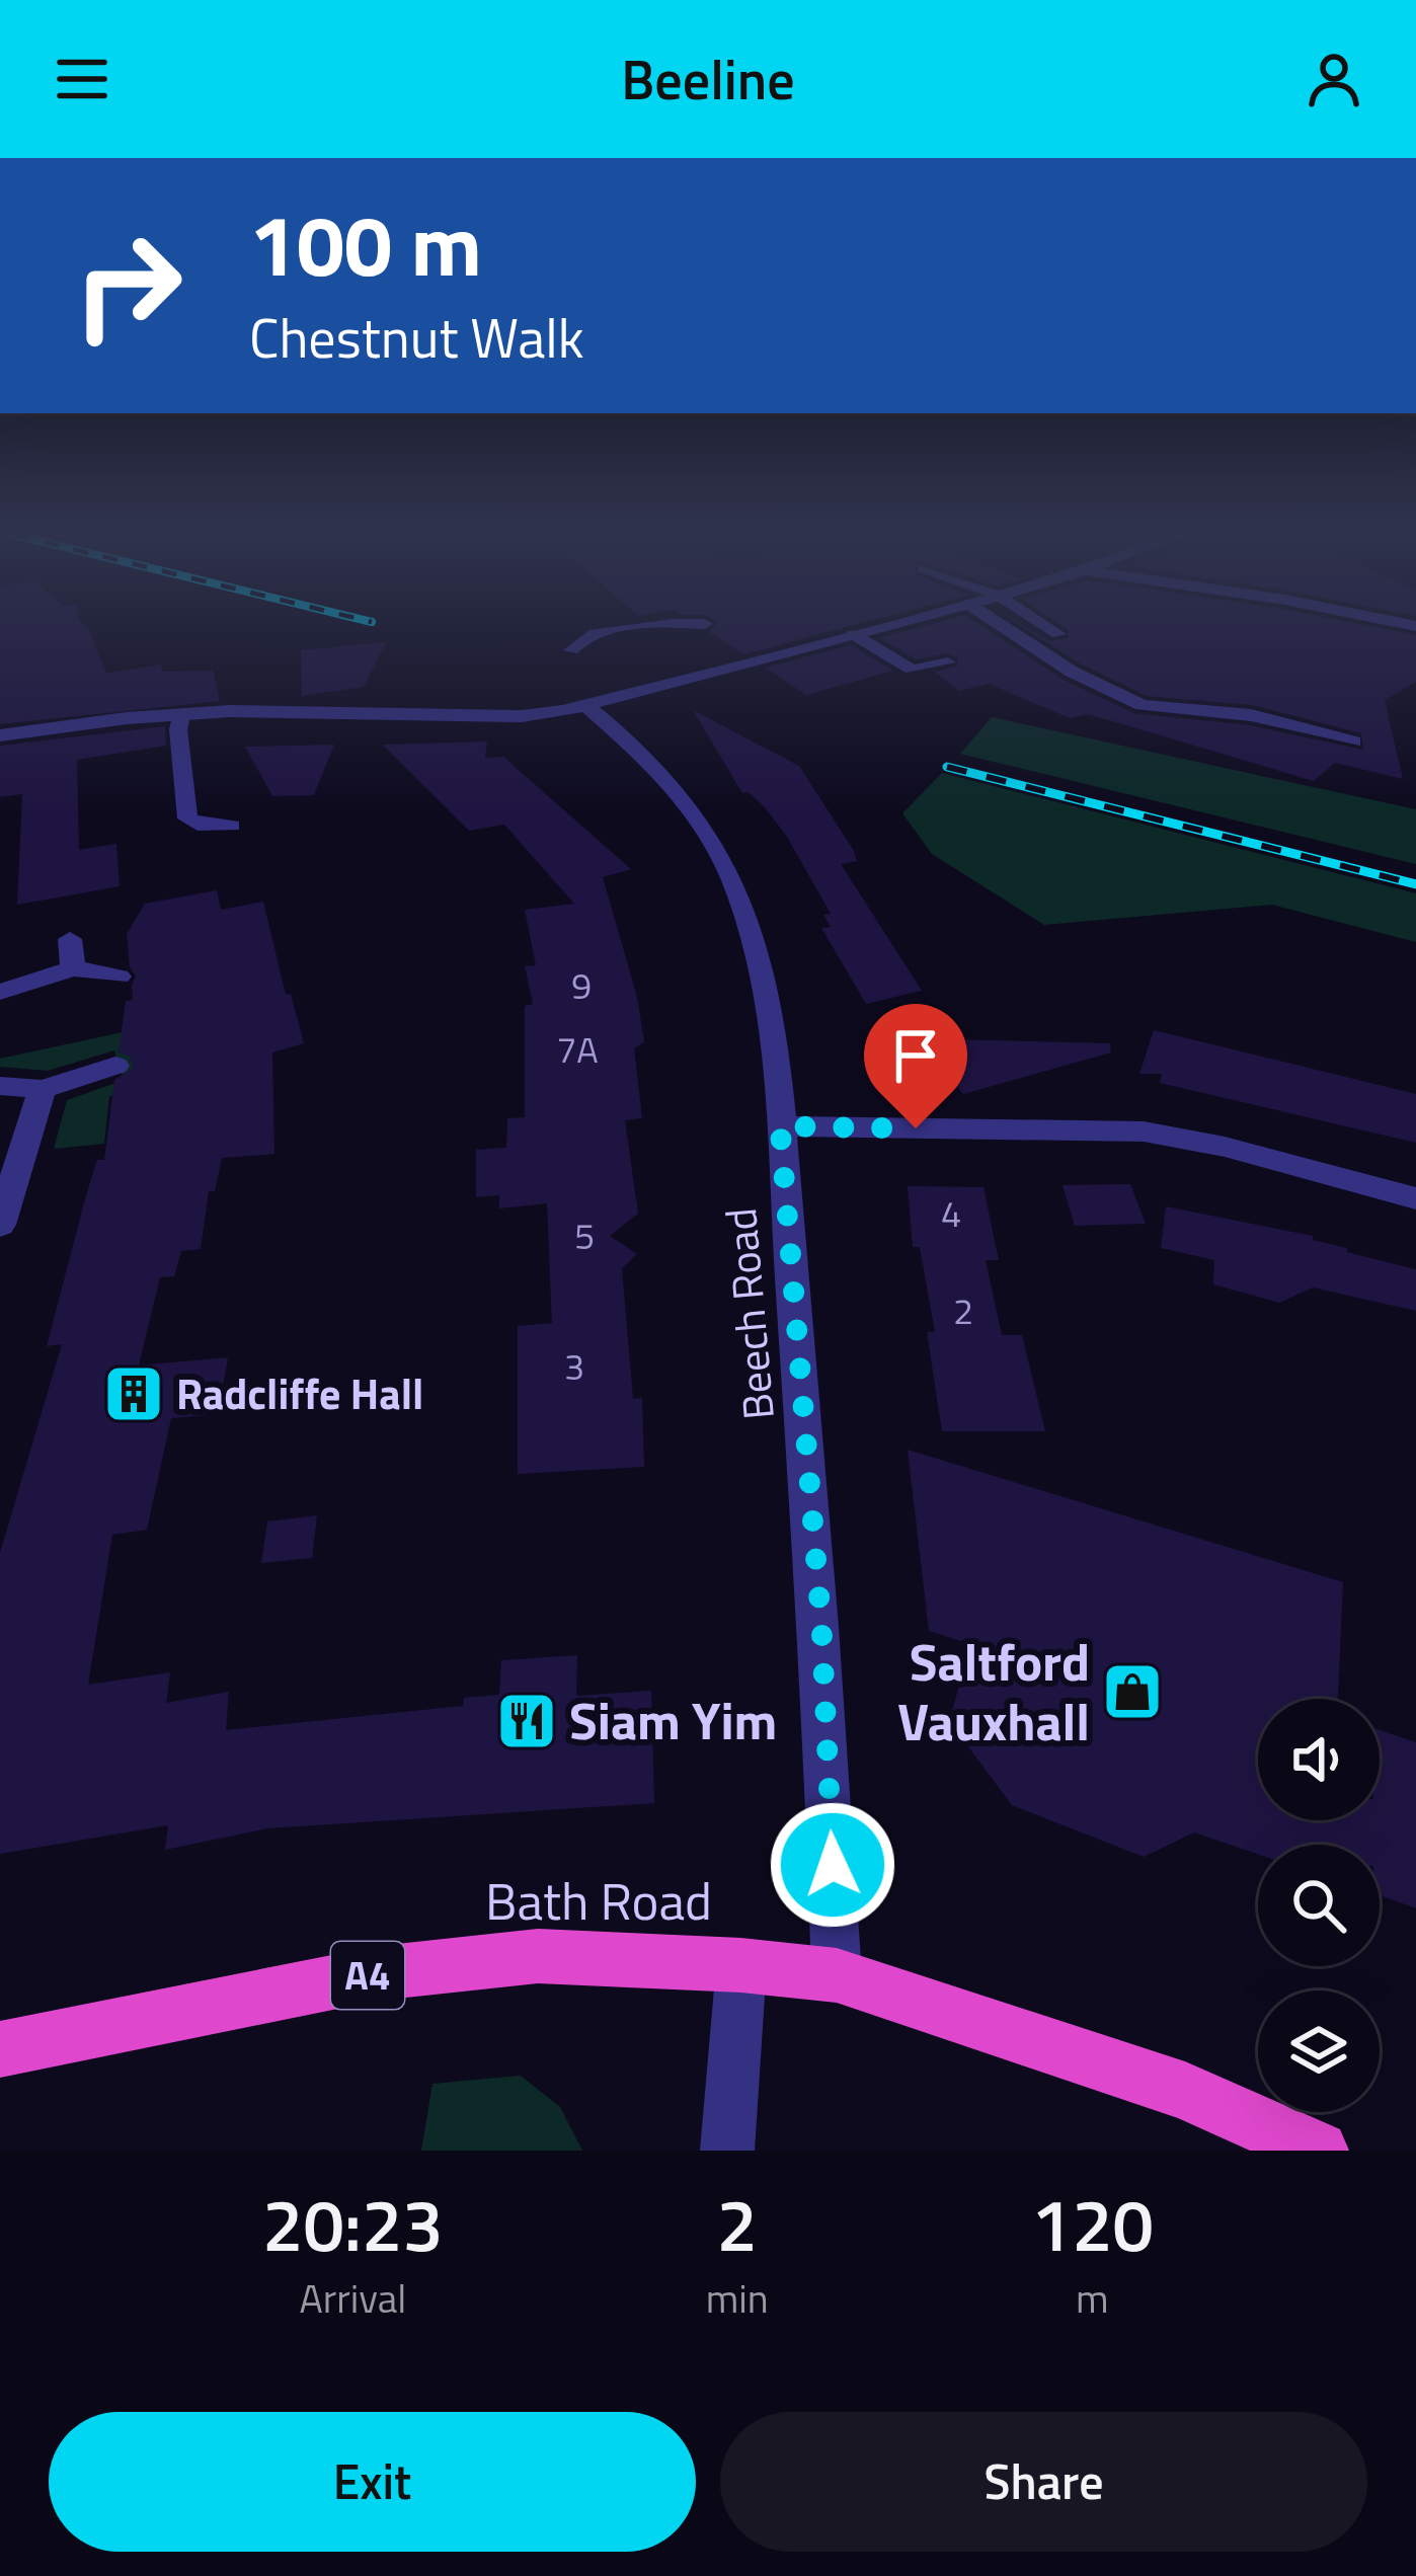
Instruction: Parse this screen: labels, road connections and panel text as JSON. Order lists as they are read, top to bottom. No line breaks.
{"streets":{"highway":["Bath Road","A4"],"street":["Beech Road"]},"crossings":[["Beech Road","Bath Road"]],"places":{"building":["Radcliffe Hall"],"shop":["Saltford Vauxhall"],"restaurant":["Siam Yim"]},"house_numbers":["9","7A","4","5","2","3"],"page":{"header":"Beeline","turn":["100 m","Chestnut Walk"],"eta":["20:23","Arrival","2","min","120","m"],"buttons":["Exit","Share"]}}
